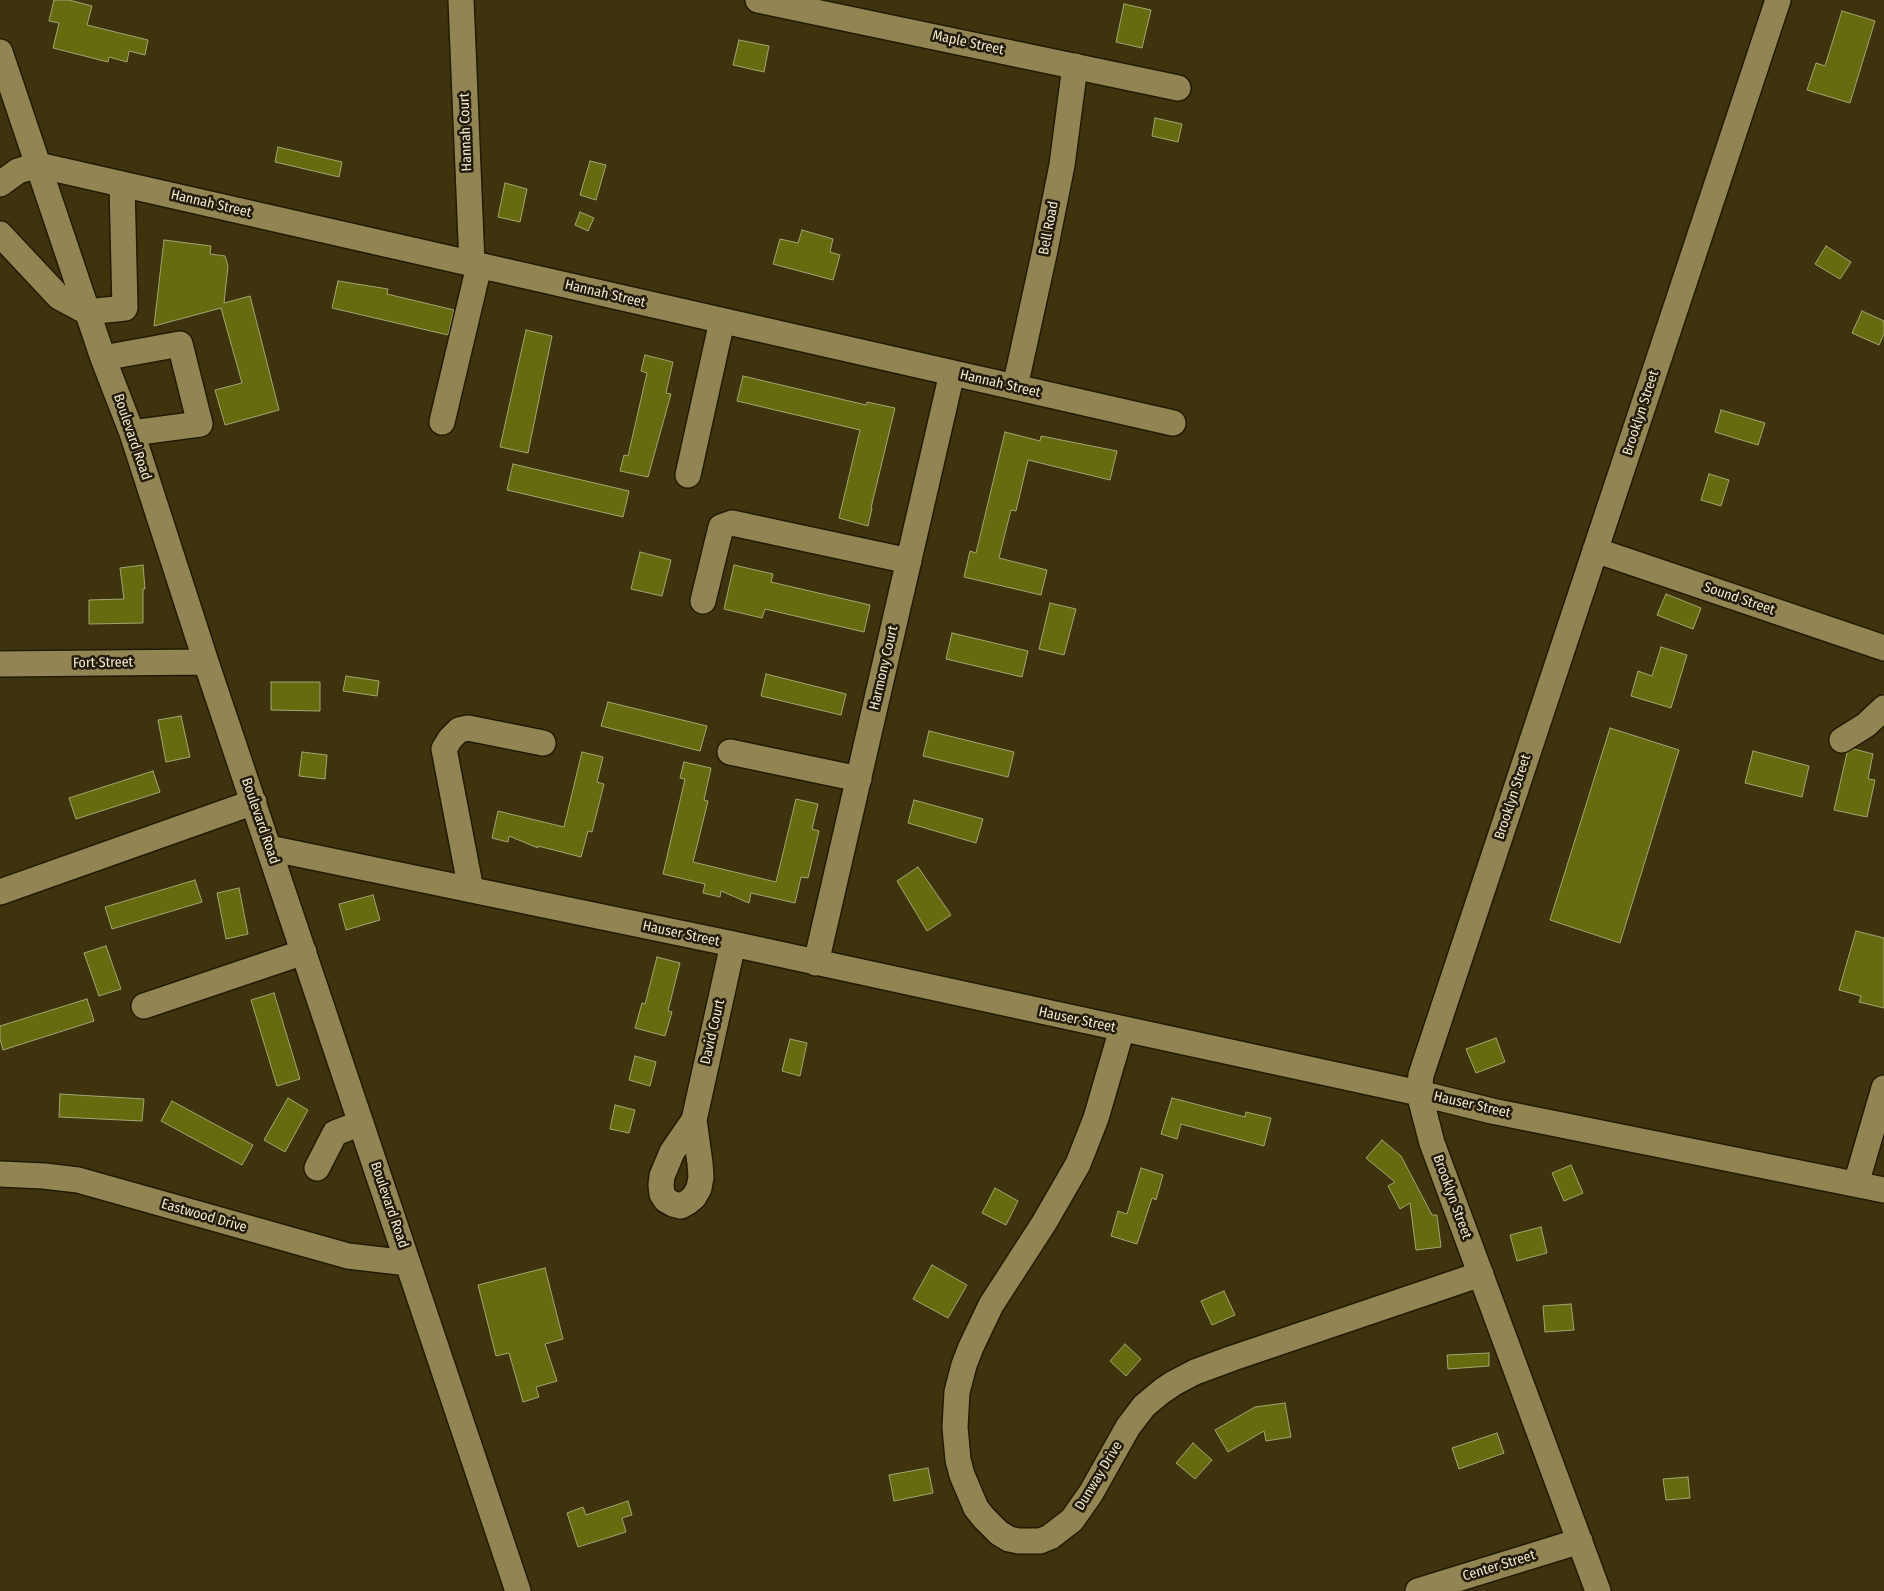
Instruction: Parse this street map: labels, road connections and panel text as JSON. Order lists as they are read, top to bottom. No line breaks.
{"streets":{"street":["Maple Street","Hannah Court","Hannah Street","Bell Road","Brooklyn Street","Boulevard Road","Sound Street","Fort Street","Harmony Court","Hauser Street","David Court","Eastwood Drive","Dunway Drive","Center Street"]},"crossings":[["Maple Street","Bell Road"],["Hannah Court","Hannah Street"],["Hannah Street","Bell Road"],["Hannah Street","Boulevard Road"],["Hannah Street","Harmony Court"],["Brooklyn Street","Sound Street"],["Brooklyn Street","Hauser Street"],["Brooklyn Street","Dunway Drive"],["Brooklyn Street","Center Street"],["Boulevard Road","Fort Street"],["Boulevard Road","Hauser Street"],["Boulevard Road","Eastwood Drive"],["Harmony Court","Hauser Street"],["Hauser Street","David Court"],["Hauser Street","Dunway Drive"]]}
